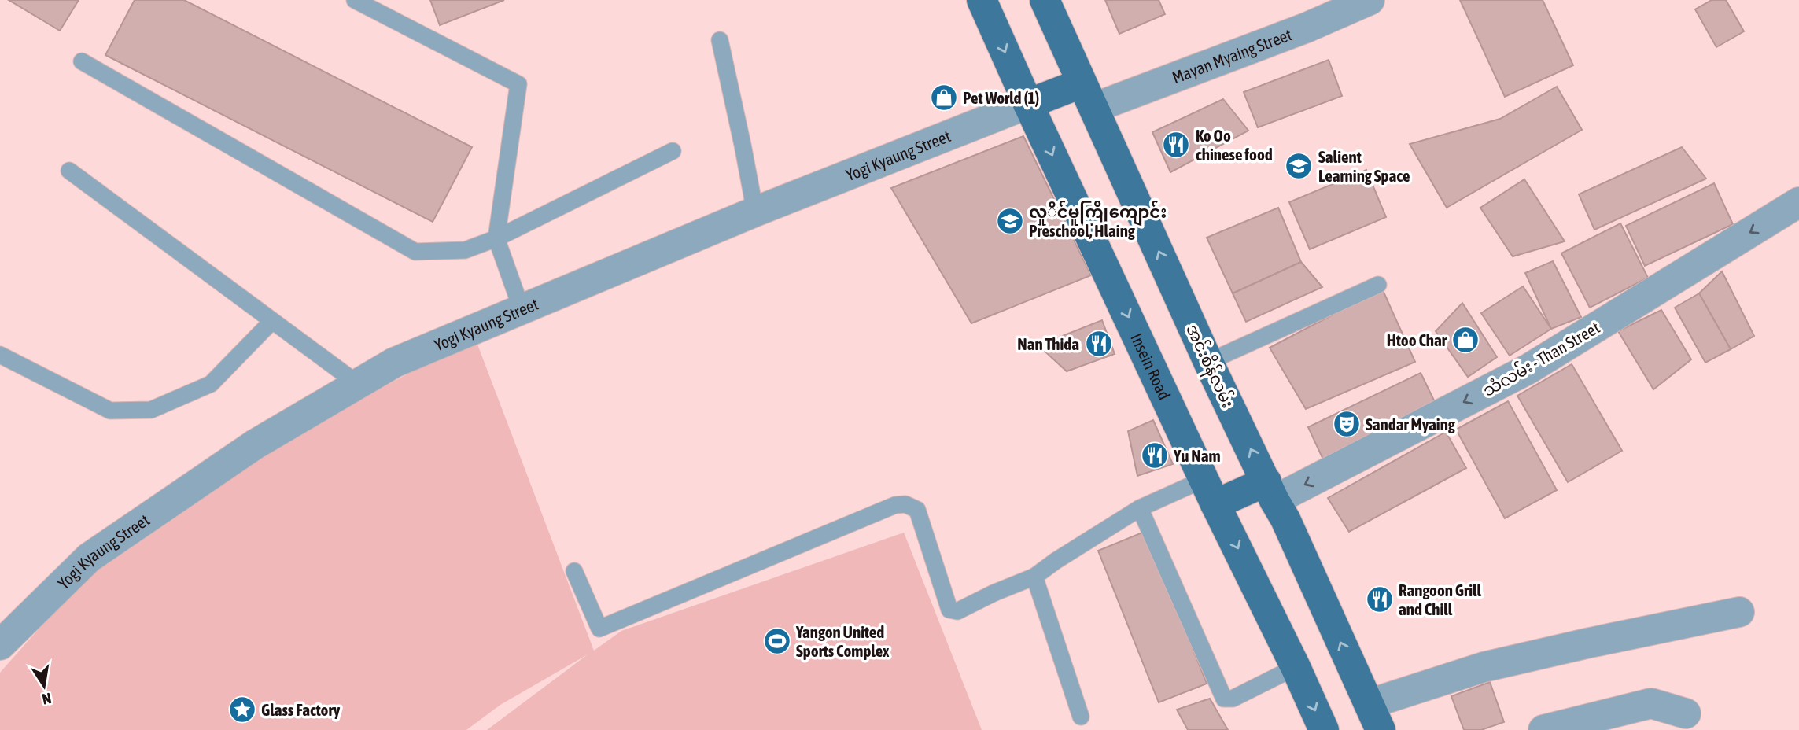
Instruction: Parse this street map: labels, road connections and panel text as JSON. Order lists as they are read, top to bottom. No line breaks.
{"streets":{"main road":["Insein Road","အင်းစိန်လမ်း"],"street":["Mayan Myaing Street","Yogi Kyaung Street","သံလမ်း - Than Street"]},"crossings":[["Mayan Myaing Street","အင်းစိန်လမ်း"],["Yogi Kyaung Street","Insein Road"],["သံလမ်း - Than Street","အင်းစိန်လမ်း"]],"one_way":["Insein Road","အင်းစိန်လမ်း"],"places":{"shop":["Pet World (1)","Htoo Char"],"restaurant":["Ko Oo chinese food","Nan Thida","Yu Nam","Rangoon Grill and Chill"],"school or university":["Salient Learning Space","လှုိင်မူကြိုကျောင်း Preschool, Hlaing"],"theatre":["Sandar Myaing"],"sports":["Yangon United Sports Complex"],"place":["Glass Factory"]},"north":"bottom"}
